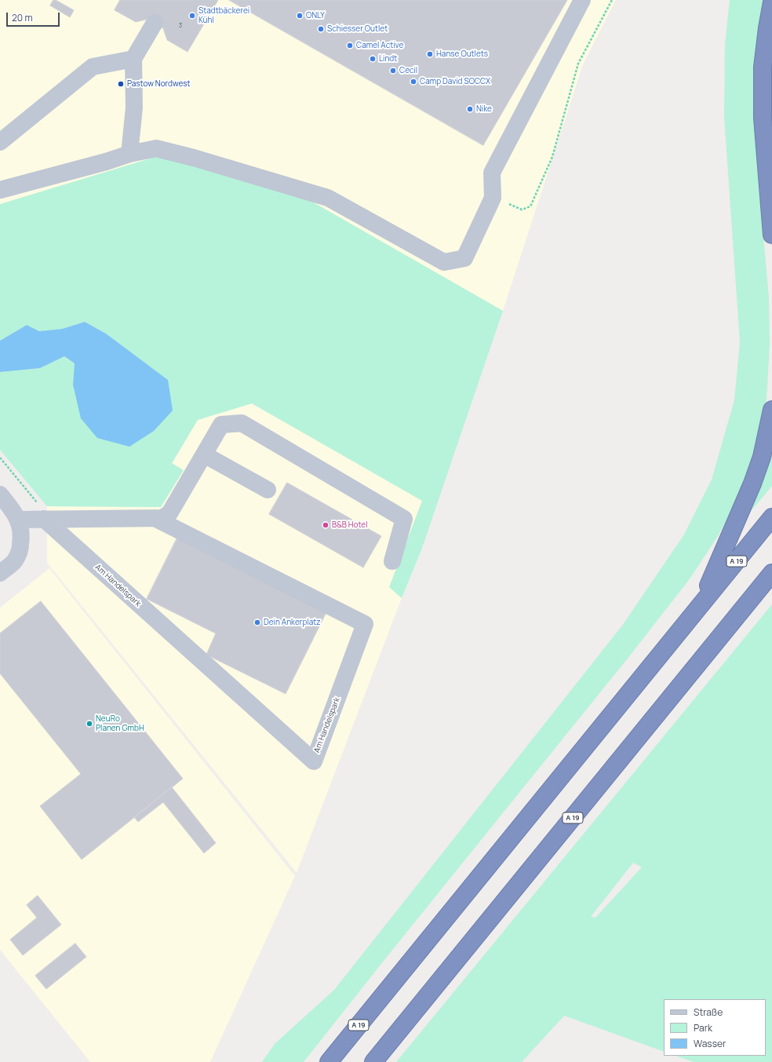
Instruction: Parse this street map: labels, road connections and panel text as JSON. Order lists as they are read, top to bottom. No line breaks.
{"streets":{"highway":["A 19"],"street":["Am Handelspark"]},"places":["Stadtbäckerei Kühl","ONLY","Schiesser Outlet","Camel Active","Hanse Outlets","Lindt","Cecil","Camp David SOCCX","Pastow Nordwest","Nike","B&B Hotel","Dein Ankerplatz","NeuRo Planen GmbH"],"house_numbers":["3"],"legend":["Straße","Park","Wasser"],"scale_bar":"20 m"}
